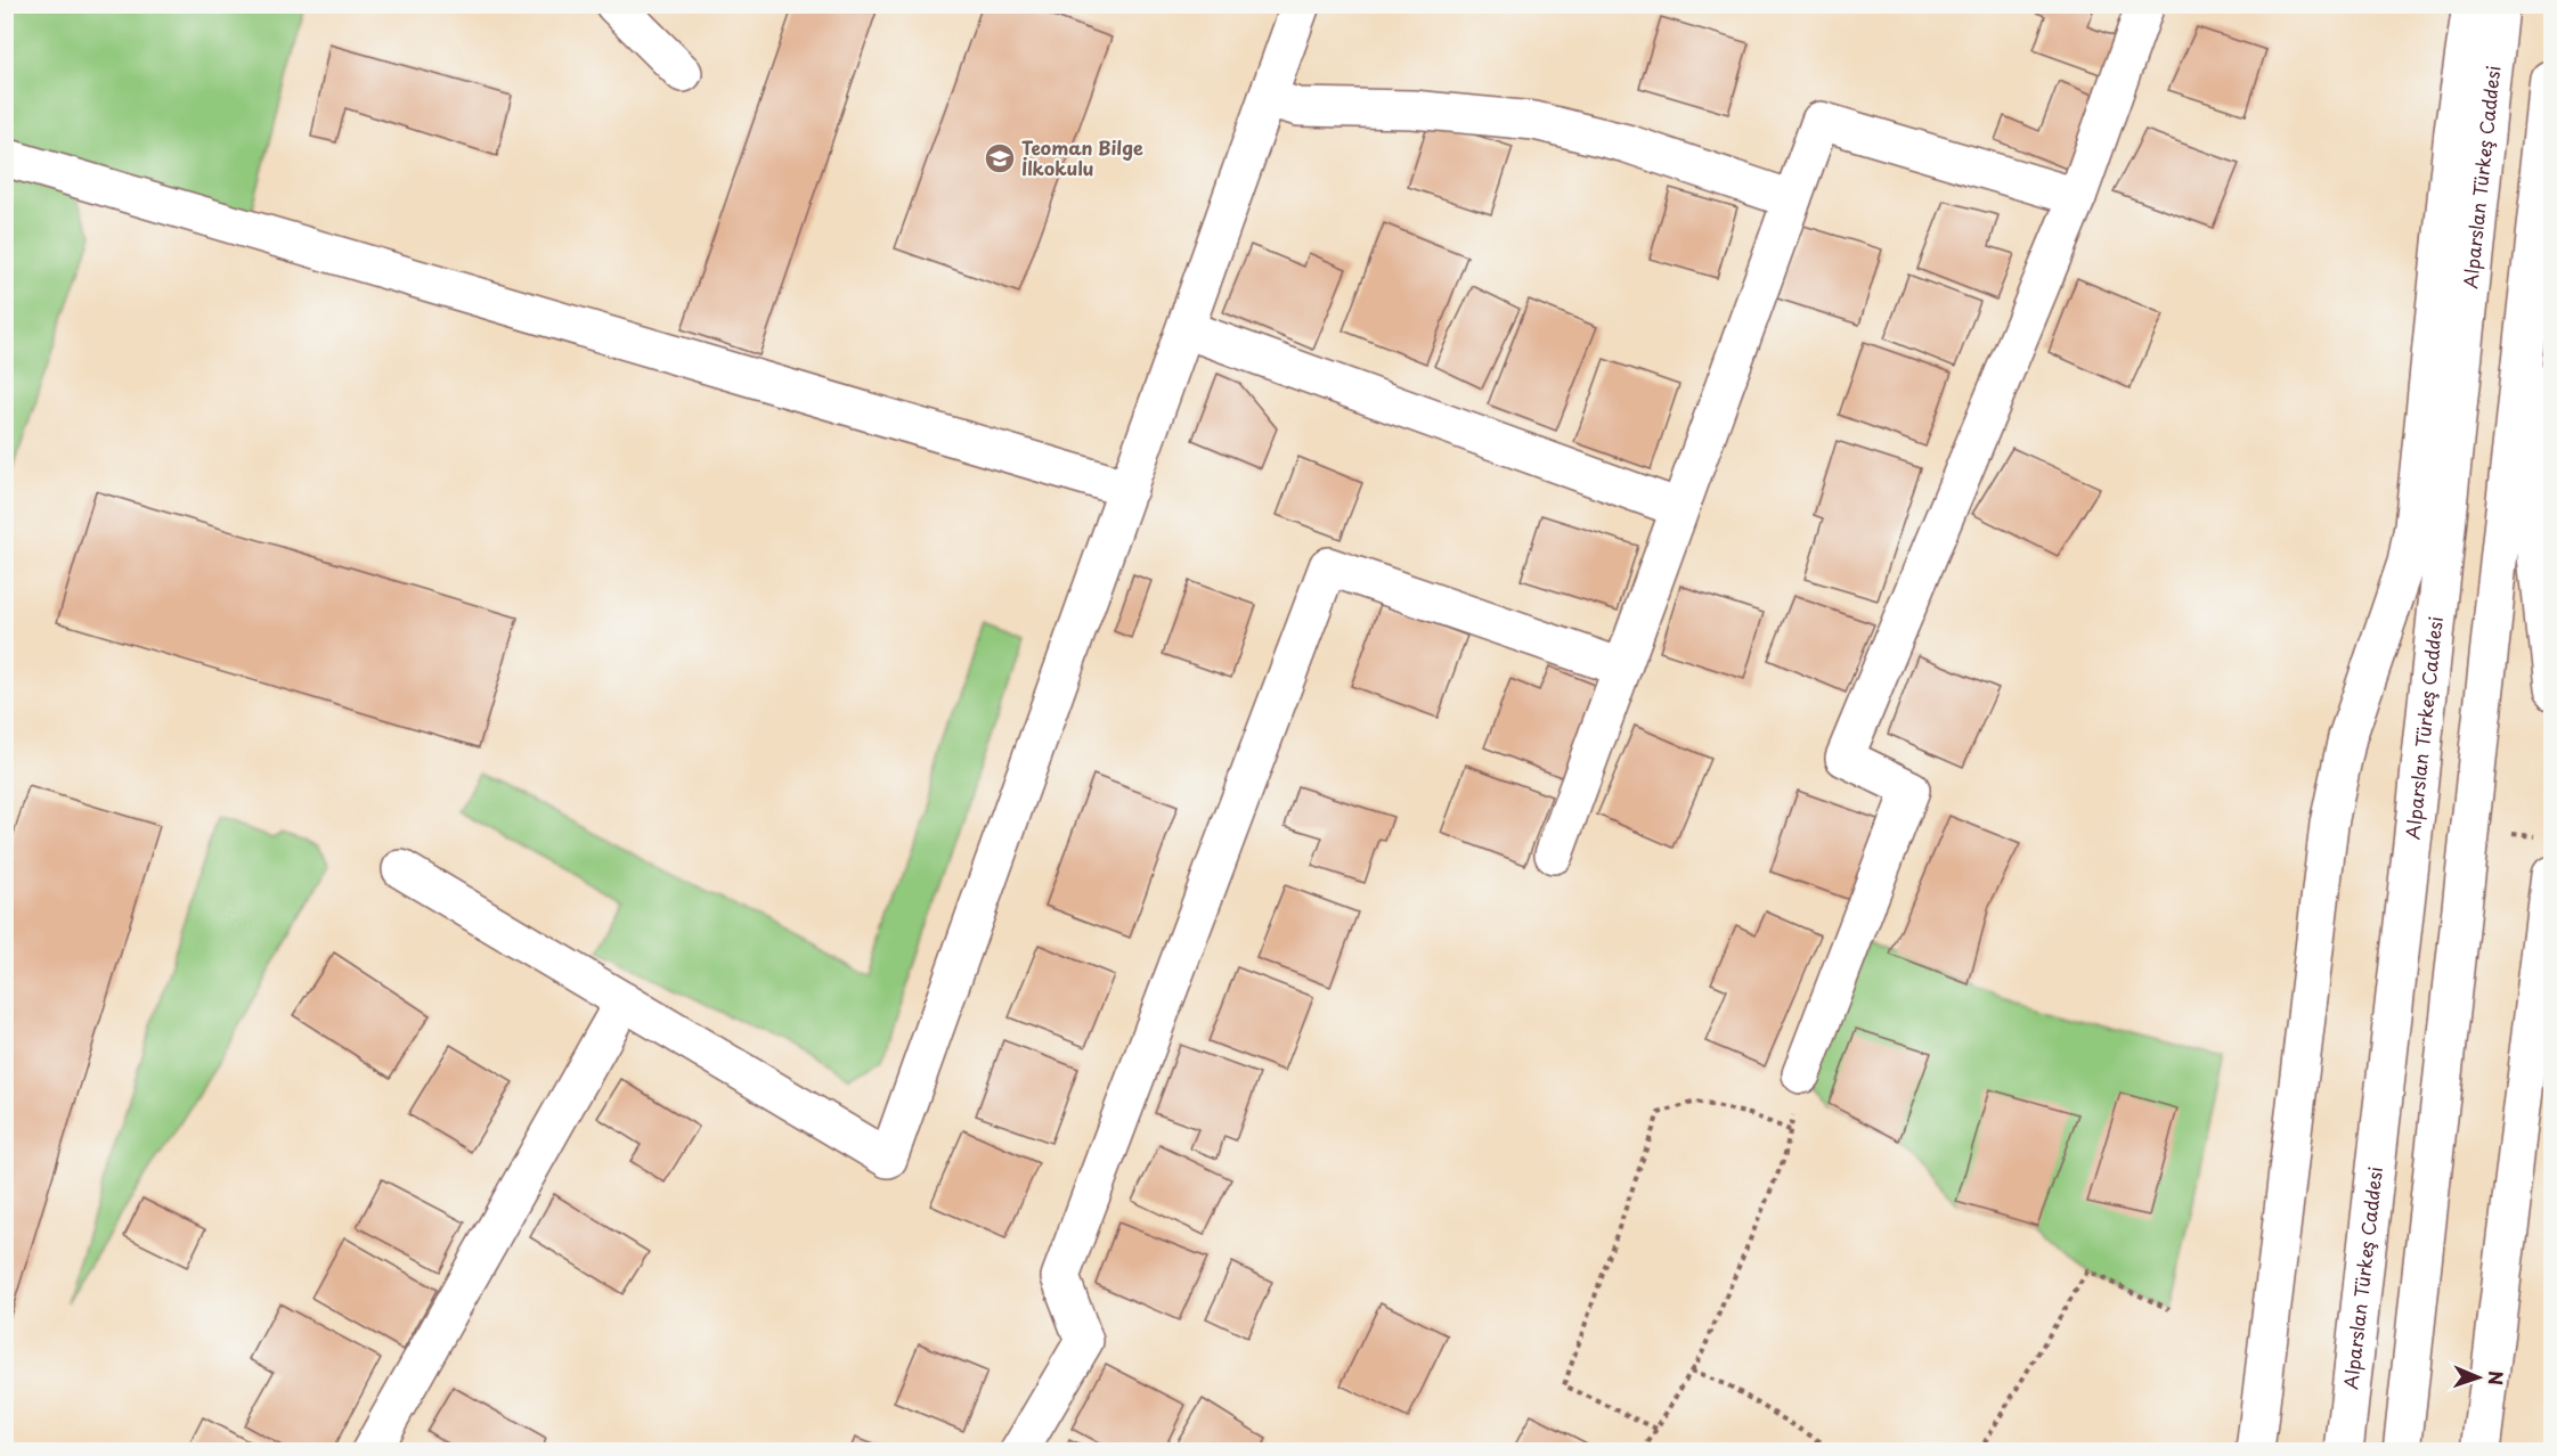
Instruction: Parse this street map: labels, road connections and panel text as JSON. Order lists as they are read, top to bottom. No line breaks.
{"streets":{"street":["Alparslan Türkeş Caddesi"]},"places":{"school or university":["Teoman Bilge İlkokulu"]},"north":"right"}
